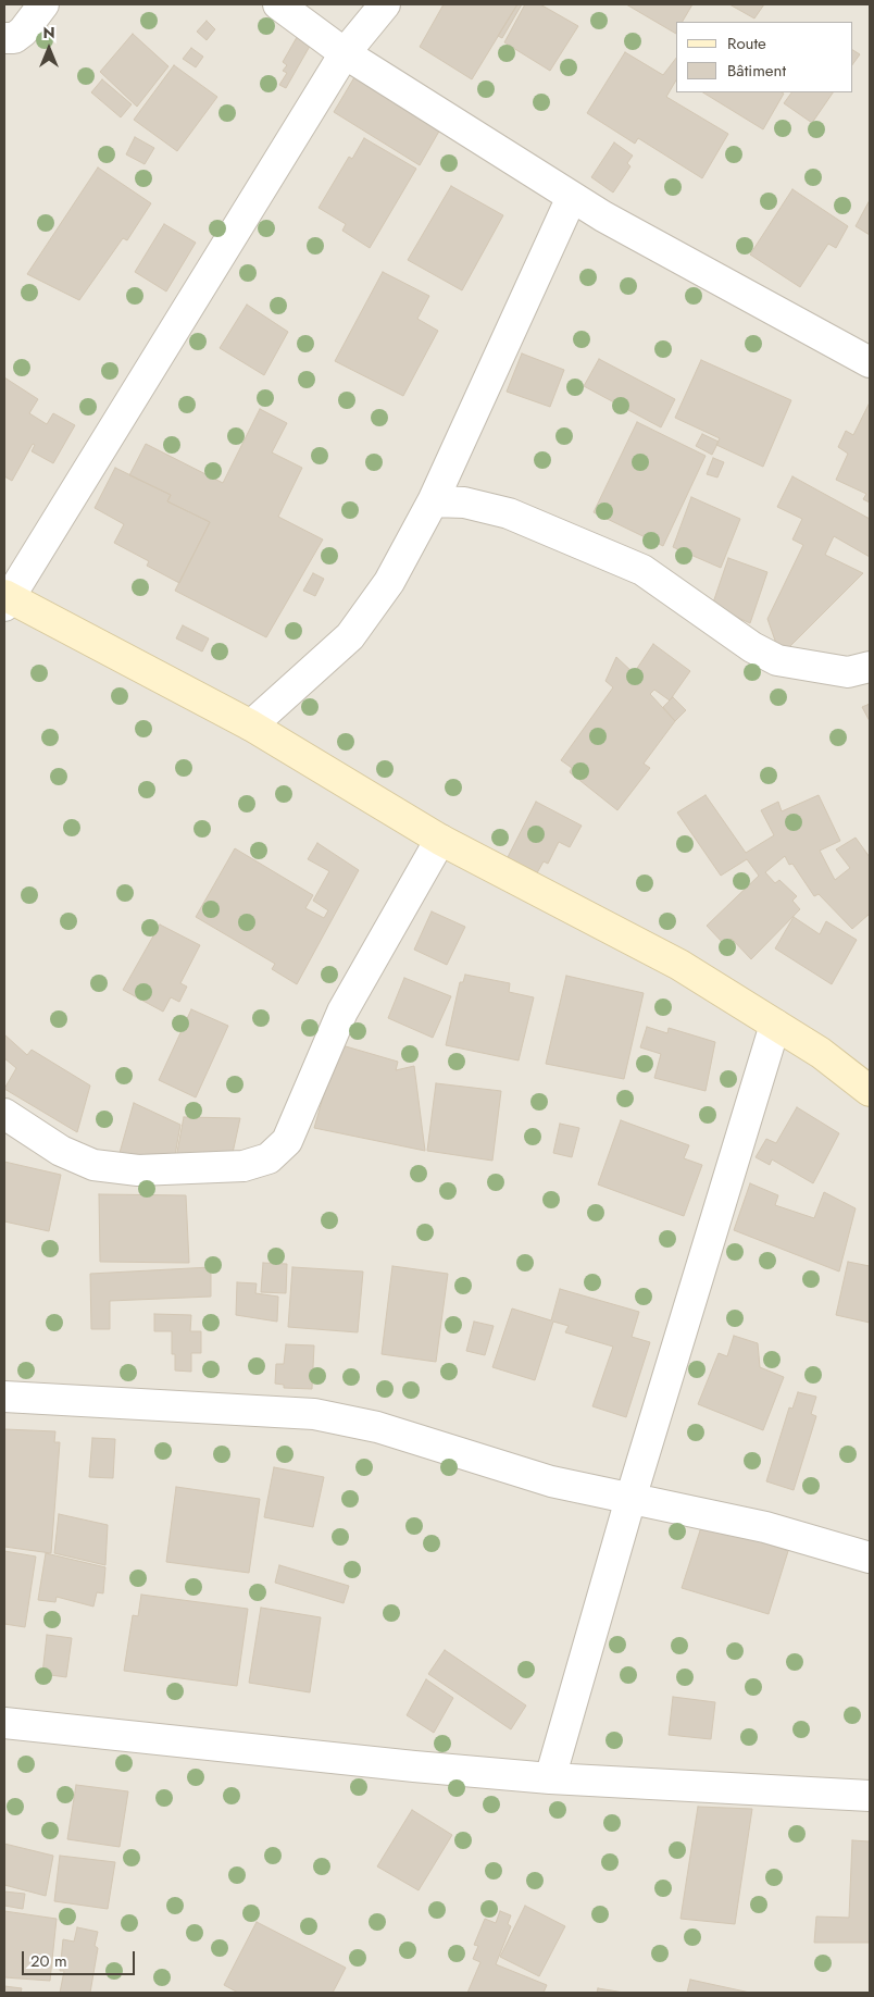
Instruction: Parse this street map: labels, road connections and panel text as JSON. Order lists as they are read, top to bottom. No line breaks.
{"legend":["Route","Bâtiment"],"scale_bar":"20 m","north":"top"}
